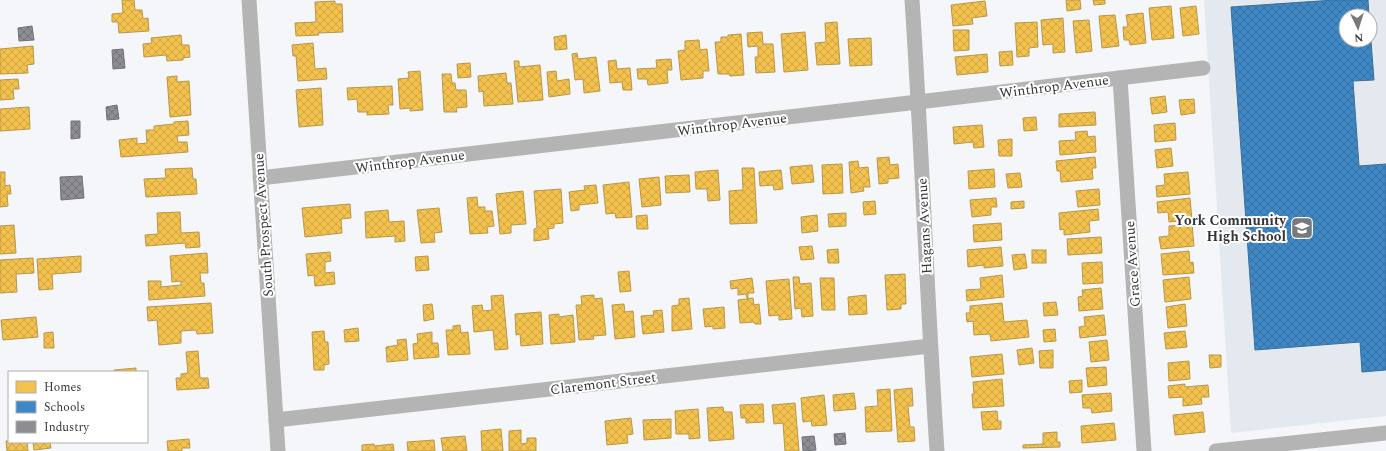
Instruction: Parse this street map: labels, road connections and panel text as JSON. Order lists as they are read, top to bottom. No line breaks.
{"streets":{"street":["Winthrop Avenue","South Prospect Avenue","Hagans Avenue","Grace Avenue","Claremont Street"]},"crossings":[["Winthrop Avenue","South Prospect Avenue"],["Winthrop Avenue","Hagans Avenue"],["Winthrop Avenue","Grace Avenue"],["South Prospect Avenue","Claremont Street"],["Hagans Avenue","Claremont Street"]],"places":{"school or university":["York Community High School"]},"legend":["Homes","Schools","Industry"],"north":"bottom"}
